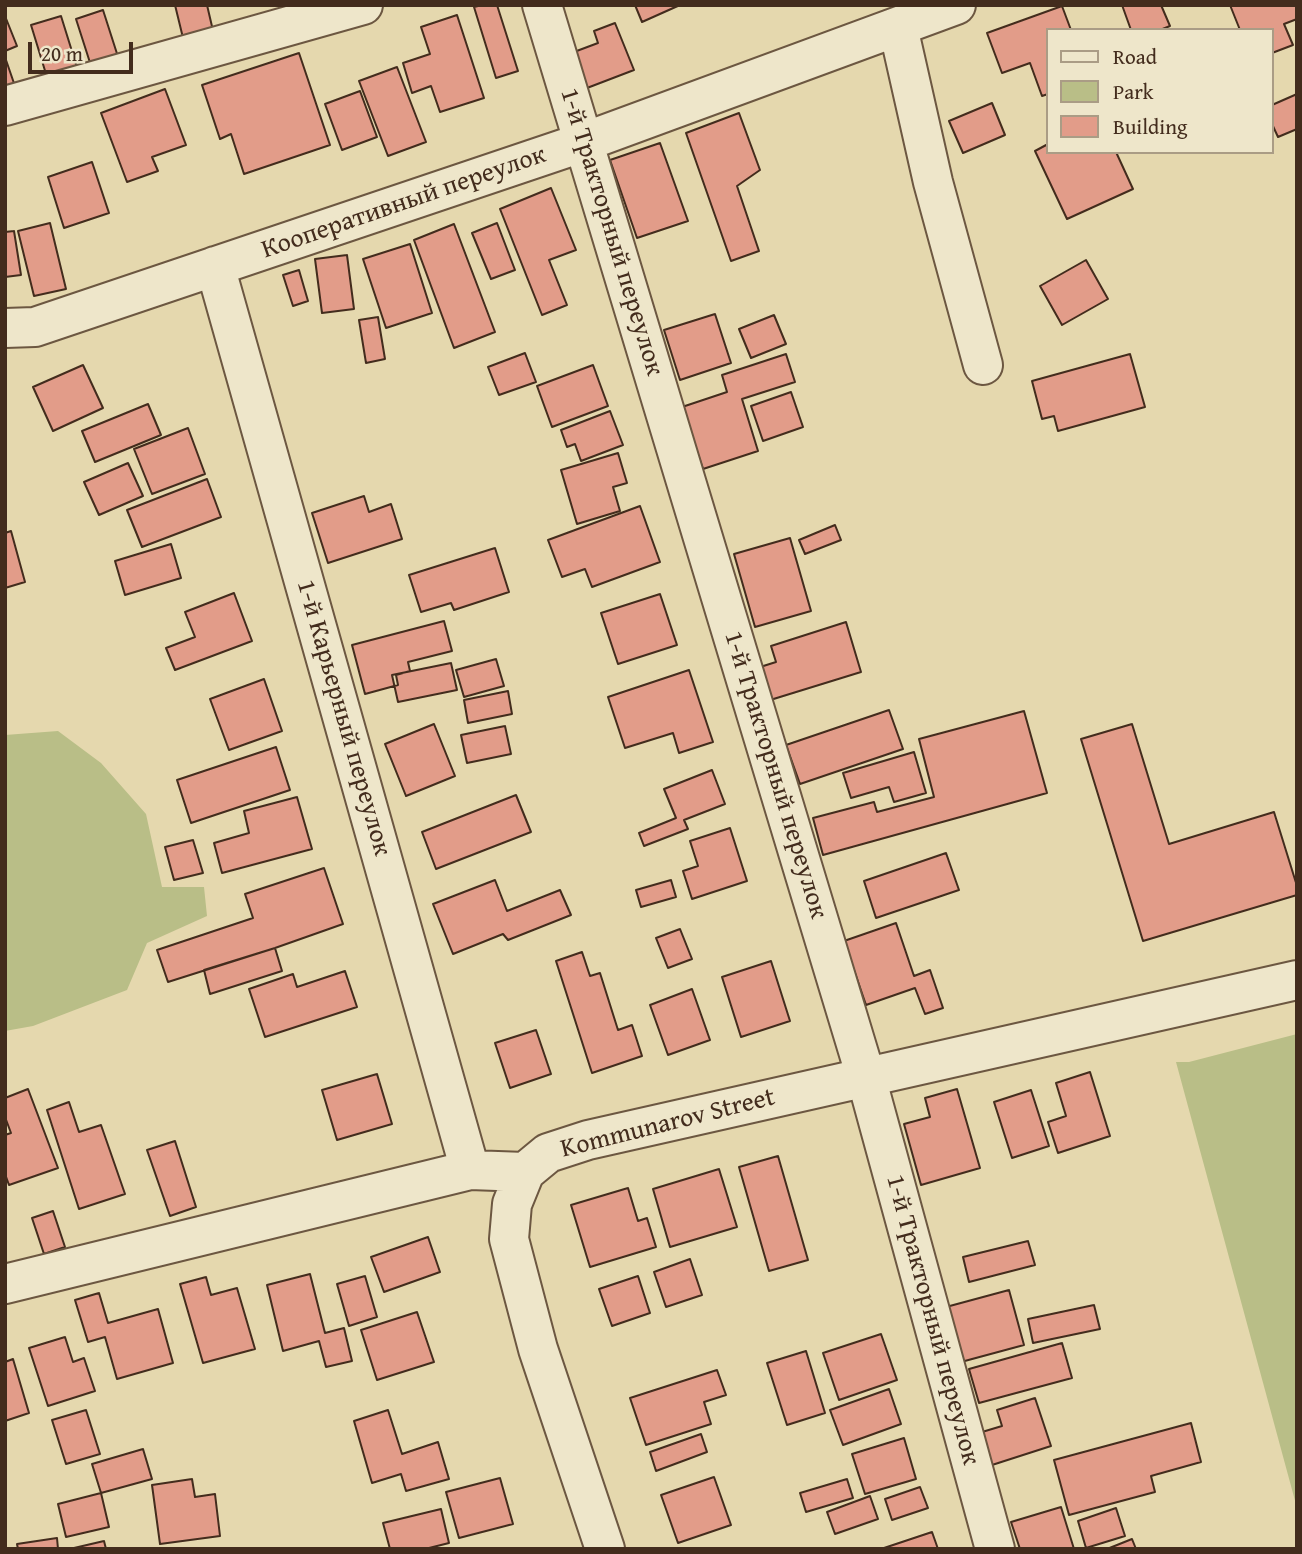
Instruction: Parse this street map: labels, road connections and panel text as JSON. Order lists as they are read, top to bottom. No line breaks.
{"streets":{"street":["Кооперативный переулок","1-й Тракторный переулок","1-й Карьерный переулок","Kommunarov Street"]},"crossings":[["Кооперативный переулок","1-й Тракторный переулок"],["Кооперативный переулок","1-й Карьерный переулок"],["1-й Тракторный переулок","Kommunarov Street"]],"legend":["Road","Park","Building"],"scale_bar":"20 m"}
